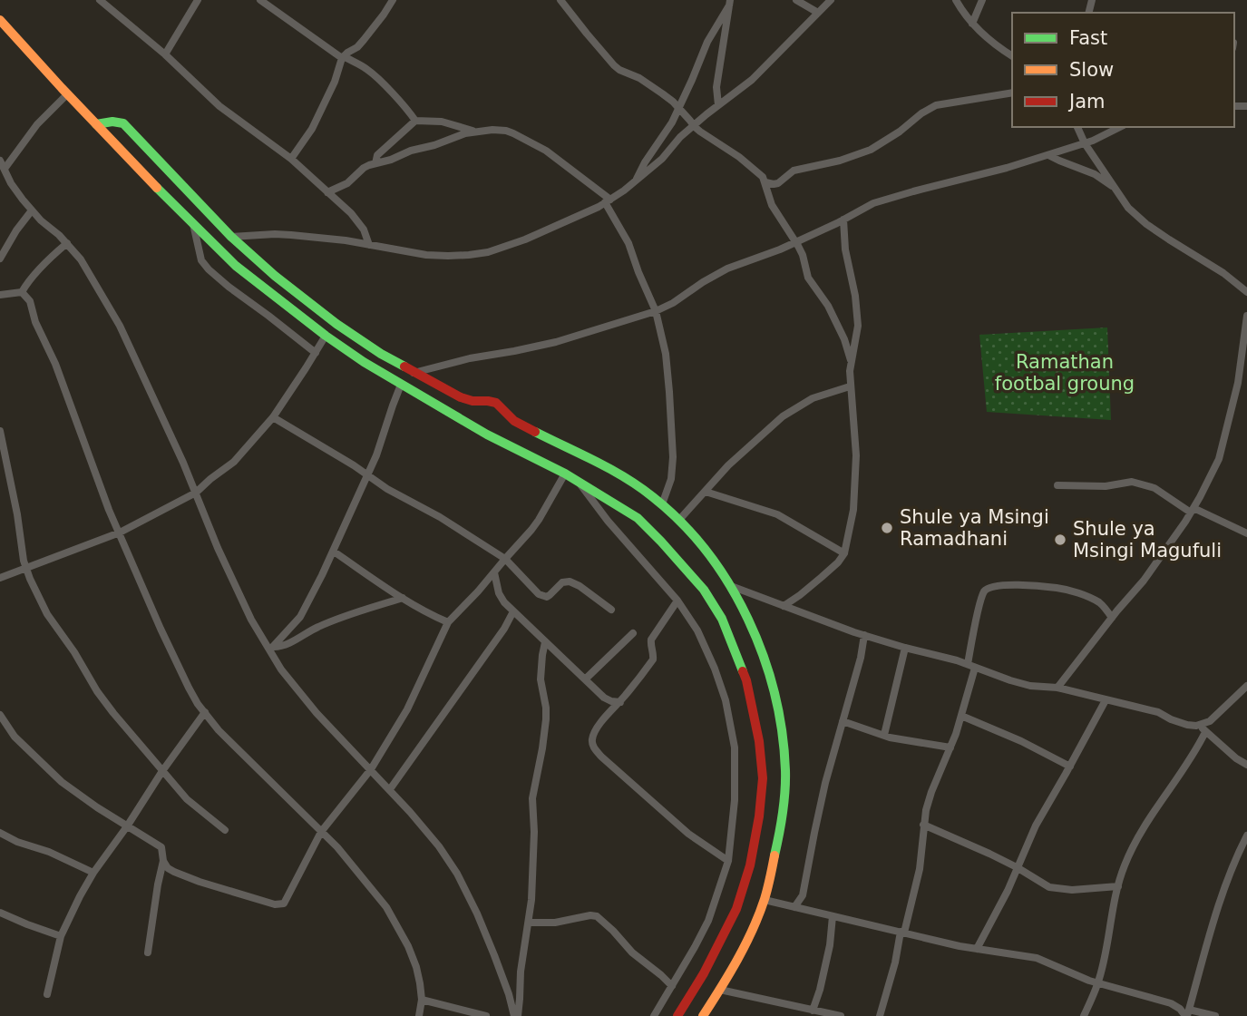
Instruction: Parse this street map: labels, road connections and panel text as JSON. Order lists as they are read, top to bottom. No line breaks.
{"parks":["Ramathan footbal groung"],"places":["Shule ya Msingi Ramadhani","Shule ya Msingi Magufuli"],"legend":["Fast","Slow","Jam"]}
